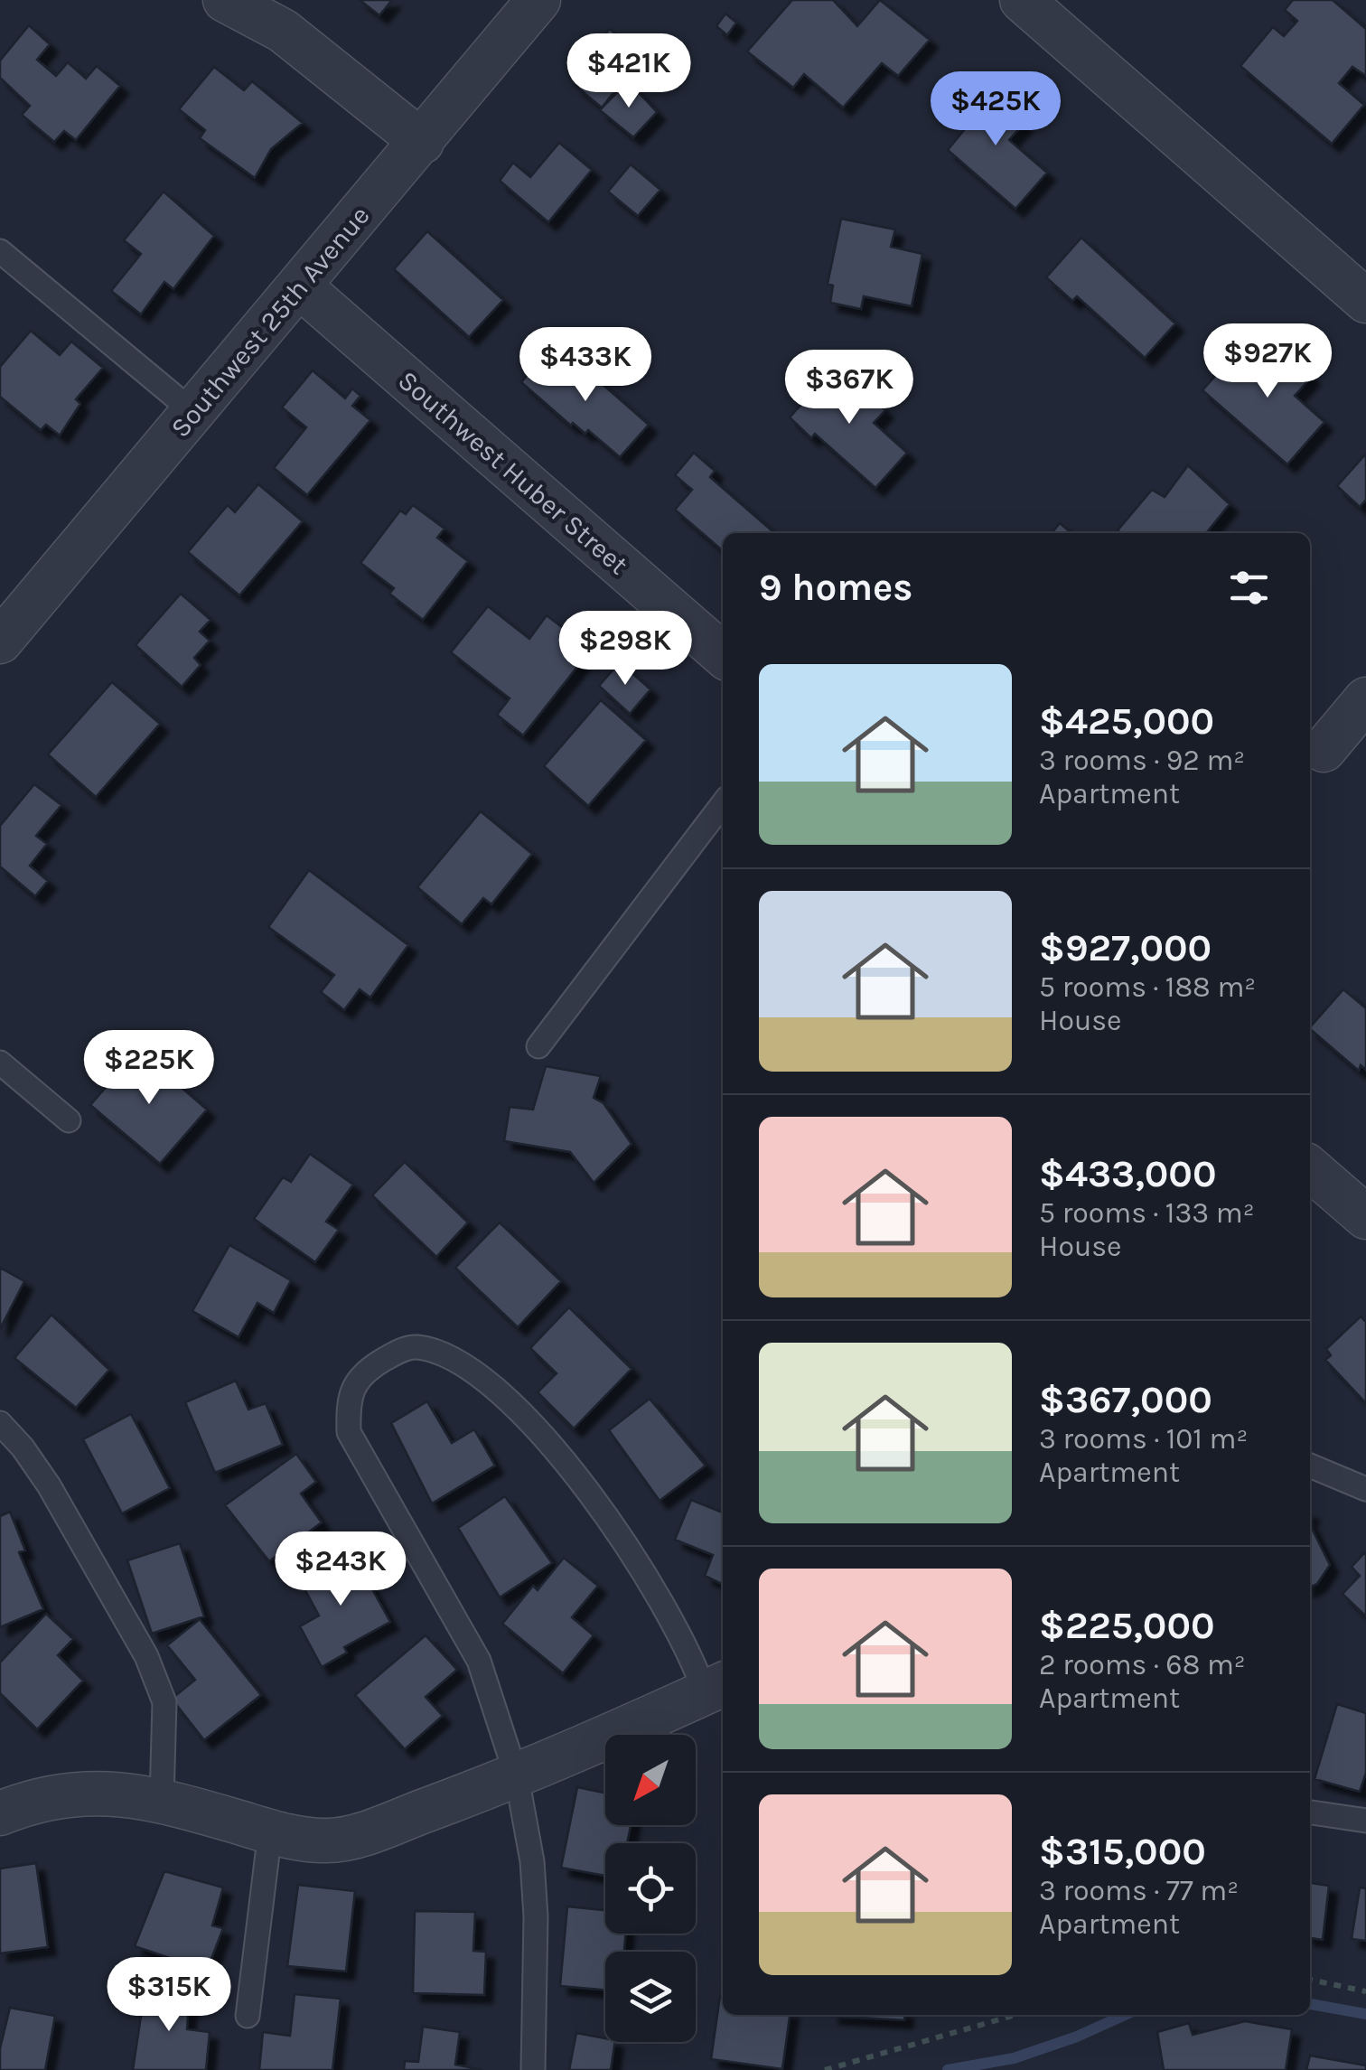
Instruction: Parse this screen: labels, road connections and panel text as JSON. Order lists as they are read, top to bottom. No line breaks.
{"streets":{"street":["Southwest 25th Avenue","Southwest Huber Street"]},"crossings":[["Southwest 25th Avenue","Southwest Huber Street"]],"north":"bottom left","page":{"price":["$421K","$425K","$927K","$433K","$367K","$298K","$225K","$243K","$315K"],"heading":"9 homes","list":[{"name":"$425,000","note":"3 rooms · 92 m² · Apartment"},{"name":"$927,000","note":"5 rooms · 188 m² · House"},{"name":"$433,000","note":"5 rooms · 133 m² · House"},{"name":"$367,000","note":"3 rooms · 101 m² · Apartment"},{"name":"$225,000","note":"2 rooms · 68 m² · Apartment"},{"name":"$315,000","note":"3 rooms · 77 m² · Apartment"}]}}
